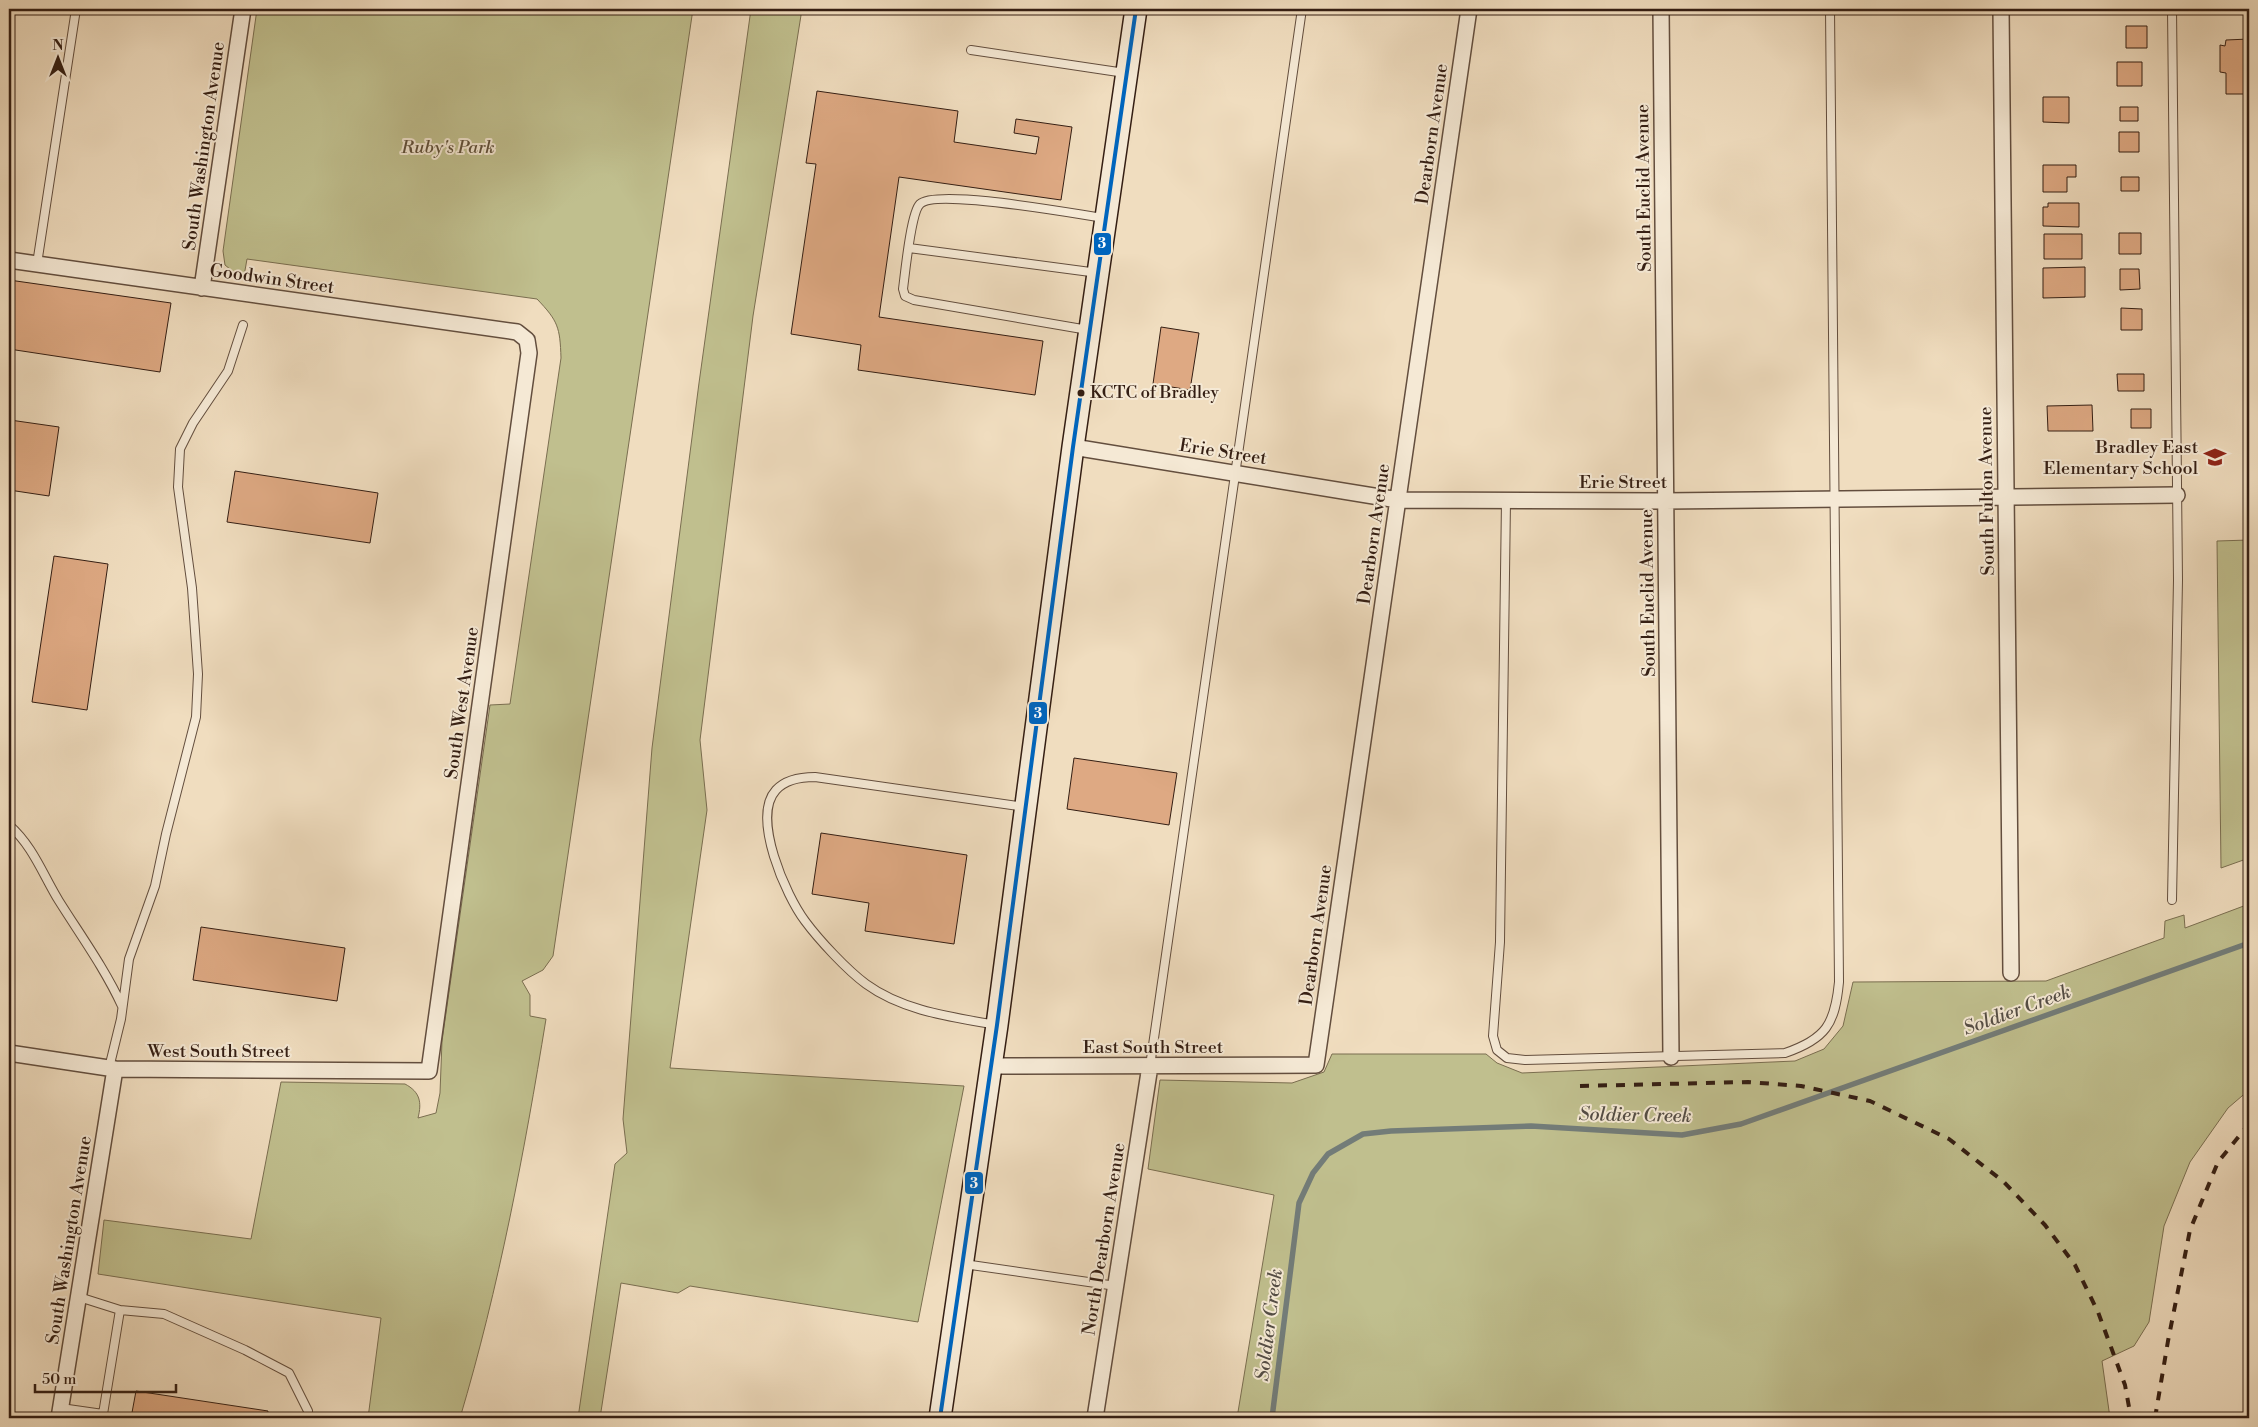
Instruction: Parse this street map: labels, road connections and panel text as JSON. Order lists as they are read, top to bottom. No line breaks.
{"streets":{"street":["Dearborn Avenue","South Washington Avenue","South Euclid Avenue","Goodwin Street","Erie Street","South Fulton Avenue","South West Avenue","East South Street","West South Street","North Dearborn Avenue"]},"crossings":[["Dearborn Avenue","Erie Street"],["Dearborn Avenue","East South Street"],["South Washington Avenue","Goodwin Street"],["South Washington Avenue","West South Street"],["South Euclid Avenue","Erie Street"],["Goodwin Street","South West Avenue"],["Erie Street","South Fulton Avenue"],["South West Avenue","West South Street"],["East South Street","North Dearborn Avenue"]],"water":["Soldier Creek"],"parks":["Ruby's Park"],"places":{"other":["KCTC of Bradley"],"school or university":["Bradley East Elementary School"]},"lines":["transit line 3"],"scale_bar":"50 m","north":"top"}
